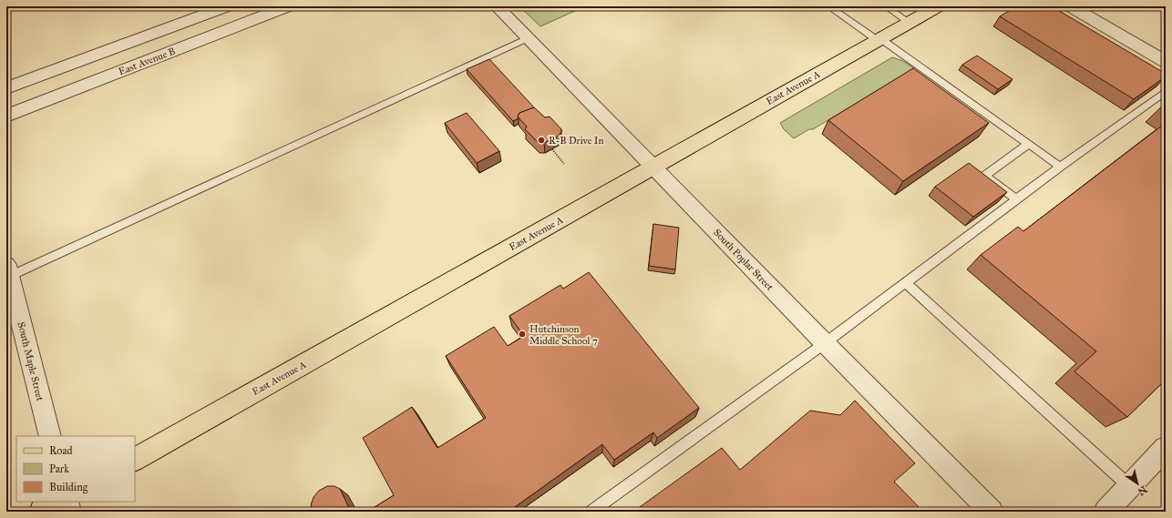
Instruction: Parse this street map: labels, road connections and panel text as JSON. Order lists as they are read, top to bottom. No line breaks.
{"streets":{"main road":["East Avenue A"],"street":["East Avenue B","South Poplar Street","South Maple Street"]},"crossings":[["East Avenue A","South Poplar Street"]],"places":["R-B Drive In","Hutchinson Middle School 7"],"legend":["Road","Park","Building"],"north":"bottom right"}
